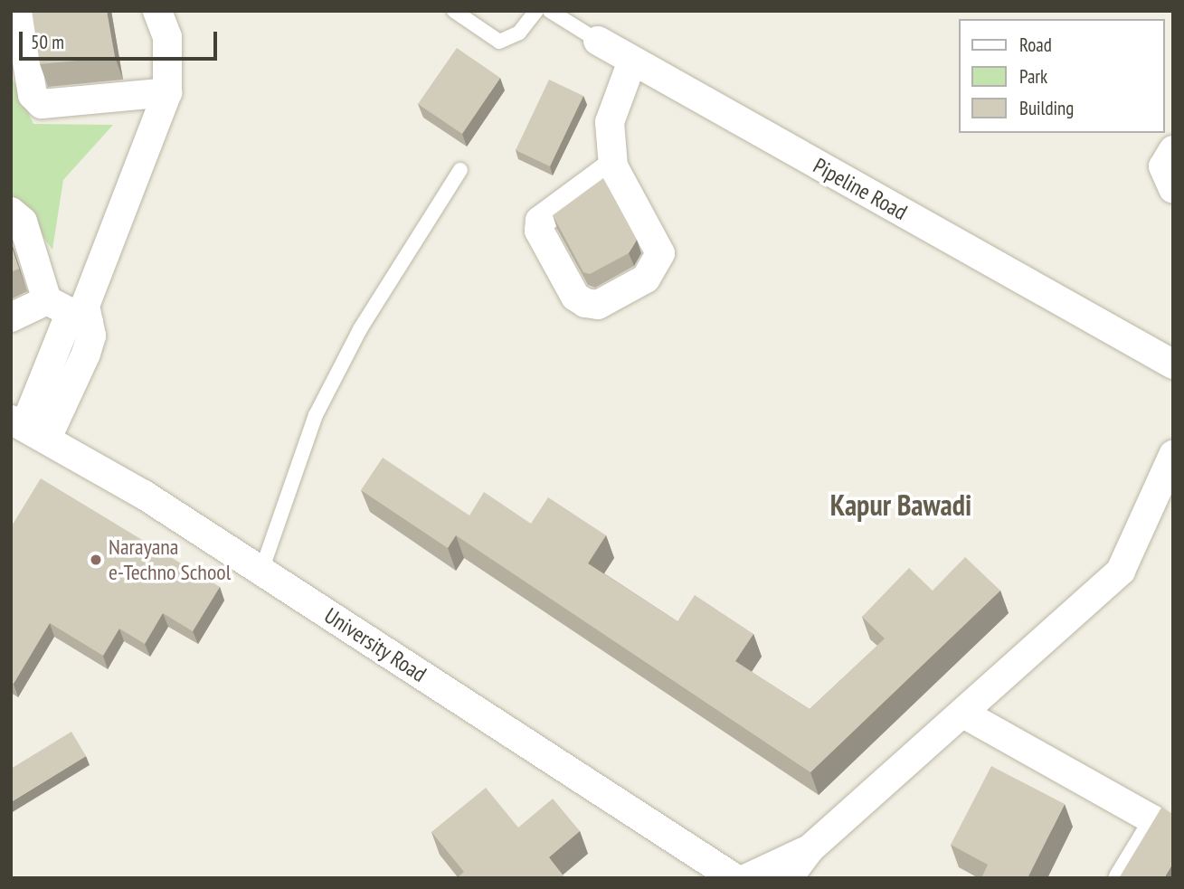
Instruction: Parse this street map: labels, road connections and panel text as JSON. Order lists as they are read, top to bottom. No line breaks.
{"streets":{"street":["Pipeline Road","University Road"]},"districts":["Kapur Bawadi"],"places":["Narayana e-Techno School"],"legend":["Road","Park","Building"],"scale_bar":"50 m"}
